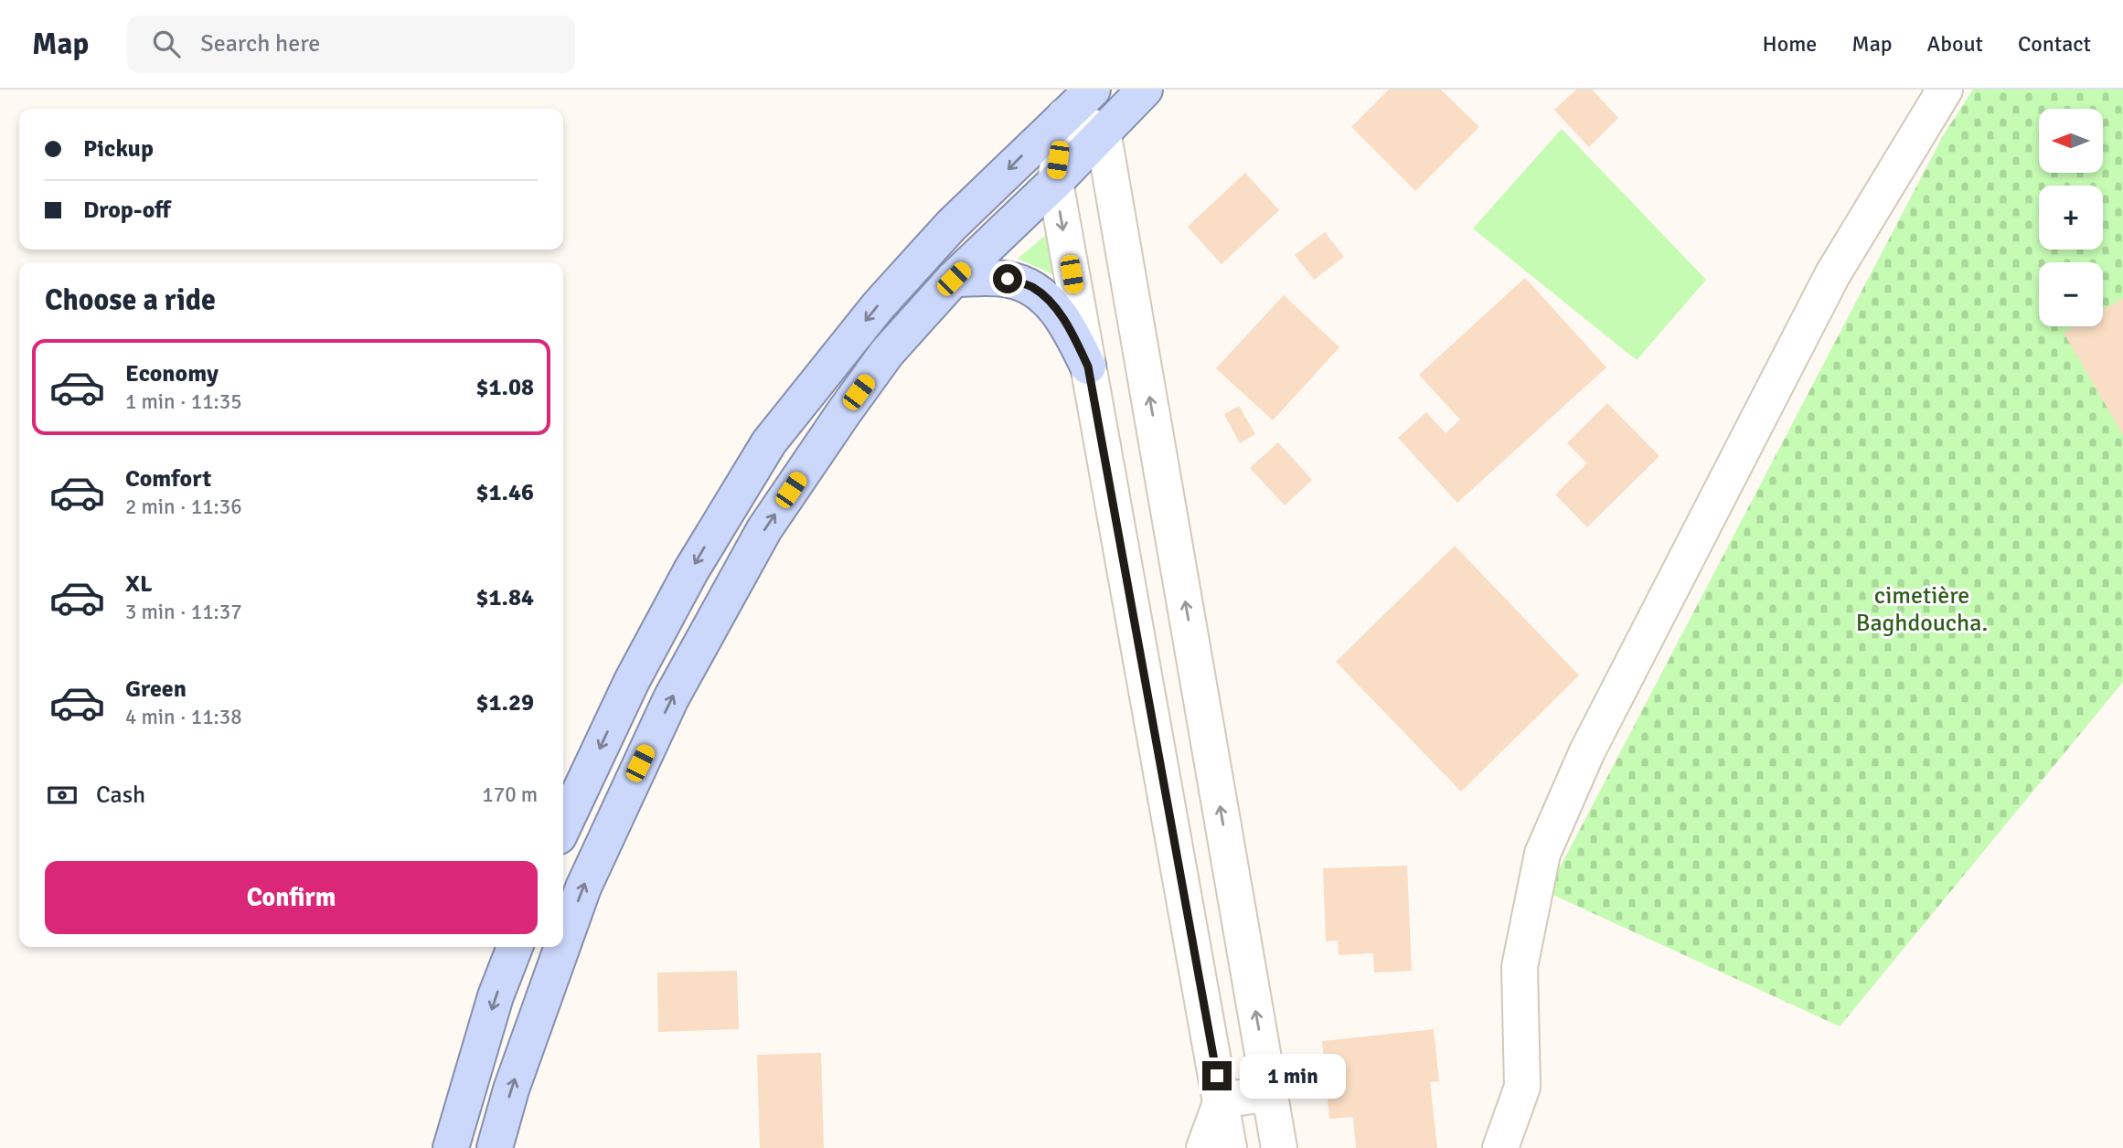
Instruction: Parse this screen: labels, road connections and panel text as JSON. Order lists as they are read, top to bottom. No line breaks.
{"parks":["cimetière Baghdoucha."],"north":"left","page":{"header":"Map","search":"Search here","nav":["Home","Map","About","Contact"],"map_buttons":["+","−"],"banner":["Pickup","Drop-off"],"heading":"Choose a ride","list":[{"name":"Economy","note":"1 min · 11:35","value":"$1.08"},{"name":"Comfort","note":"2 min · 11:36","value":"$1.46"},{"name":"XL","note":"3 min · 11:37","value":"$1.84"},{"name":"Green","note":"4 min · 11:38","value":"$1.29"}],"pay":["Cash","170 m"],"buttons":"Confirm","bubble":"1 min"}}
